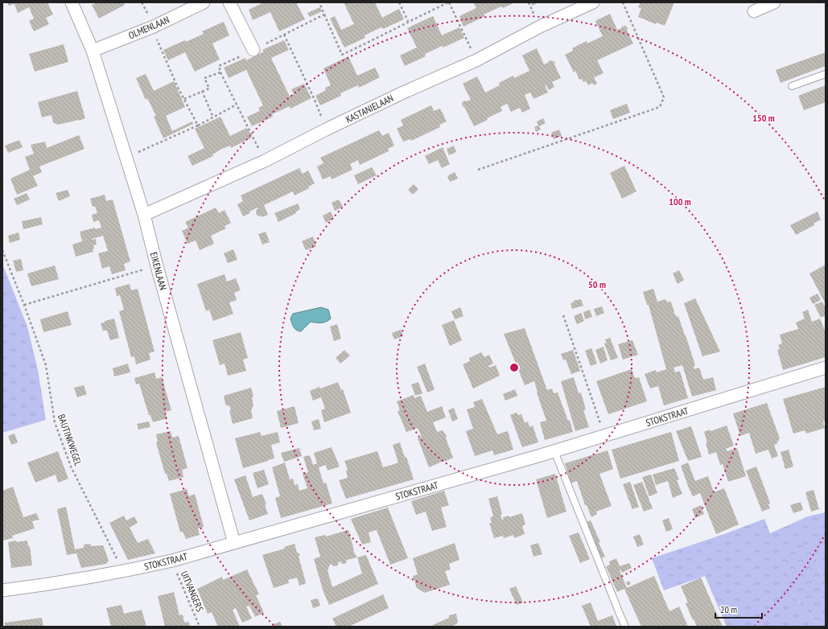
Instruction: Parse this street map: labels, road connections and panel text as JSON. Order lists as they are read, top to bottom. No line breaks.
{"streets":{"street":["OLMENLAAN","KASTANJELAAN","EIKENLAAN","STOKSTRAAT"],"path":["BAUTINKWEGEL","UITVANGERS"]},"crossings":[["OLMENLAAN","EIKENLAAN"],["KASTANJELAAN","EIKENLAAN"],["EIKENLAAN","STOKSTRAAT"],["STOKSTRAAT","BAUTINKWEGEL"],["STOKSTRAAT","UITVANGERS"]],"scale_bar":"20 m","rings":["150 m","100 m","50 m"]}
